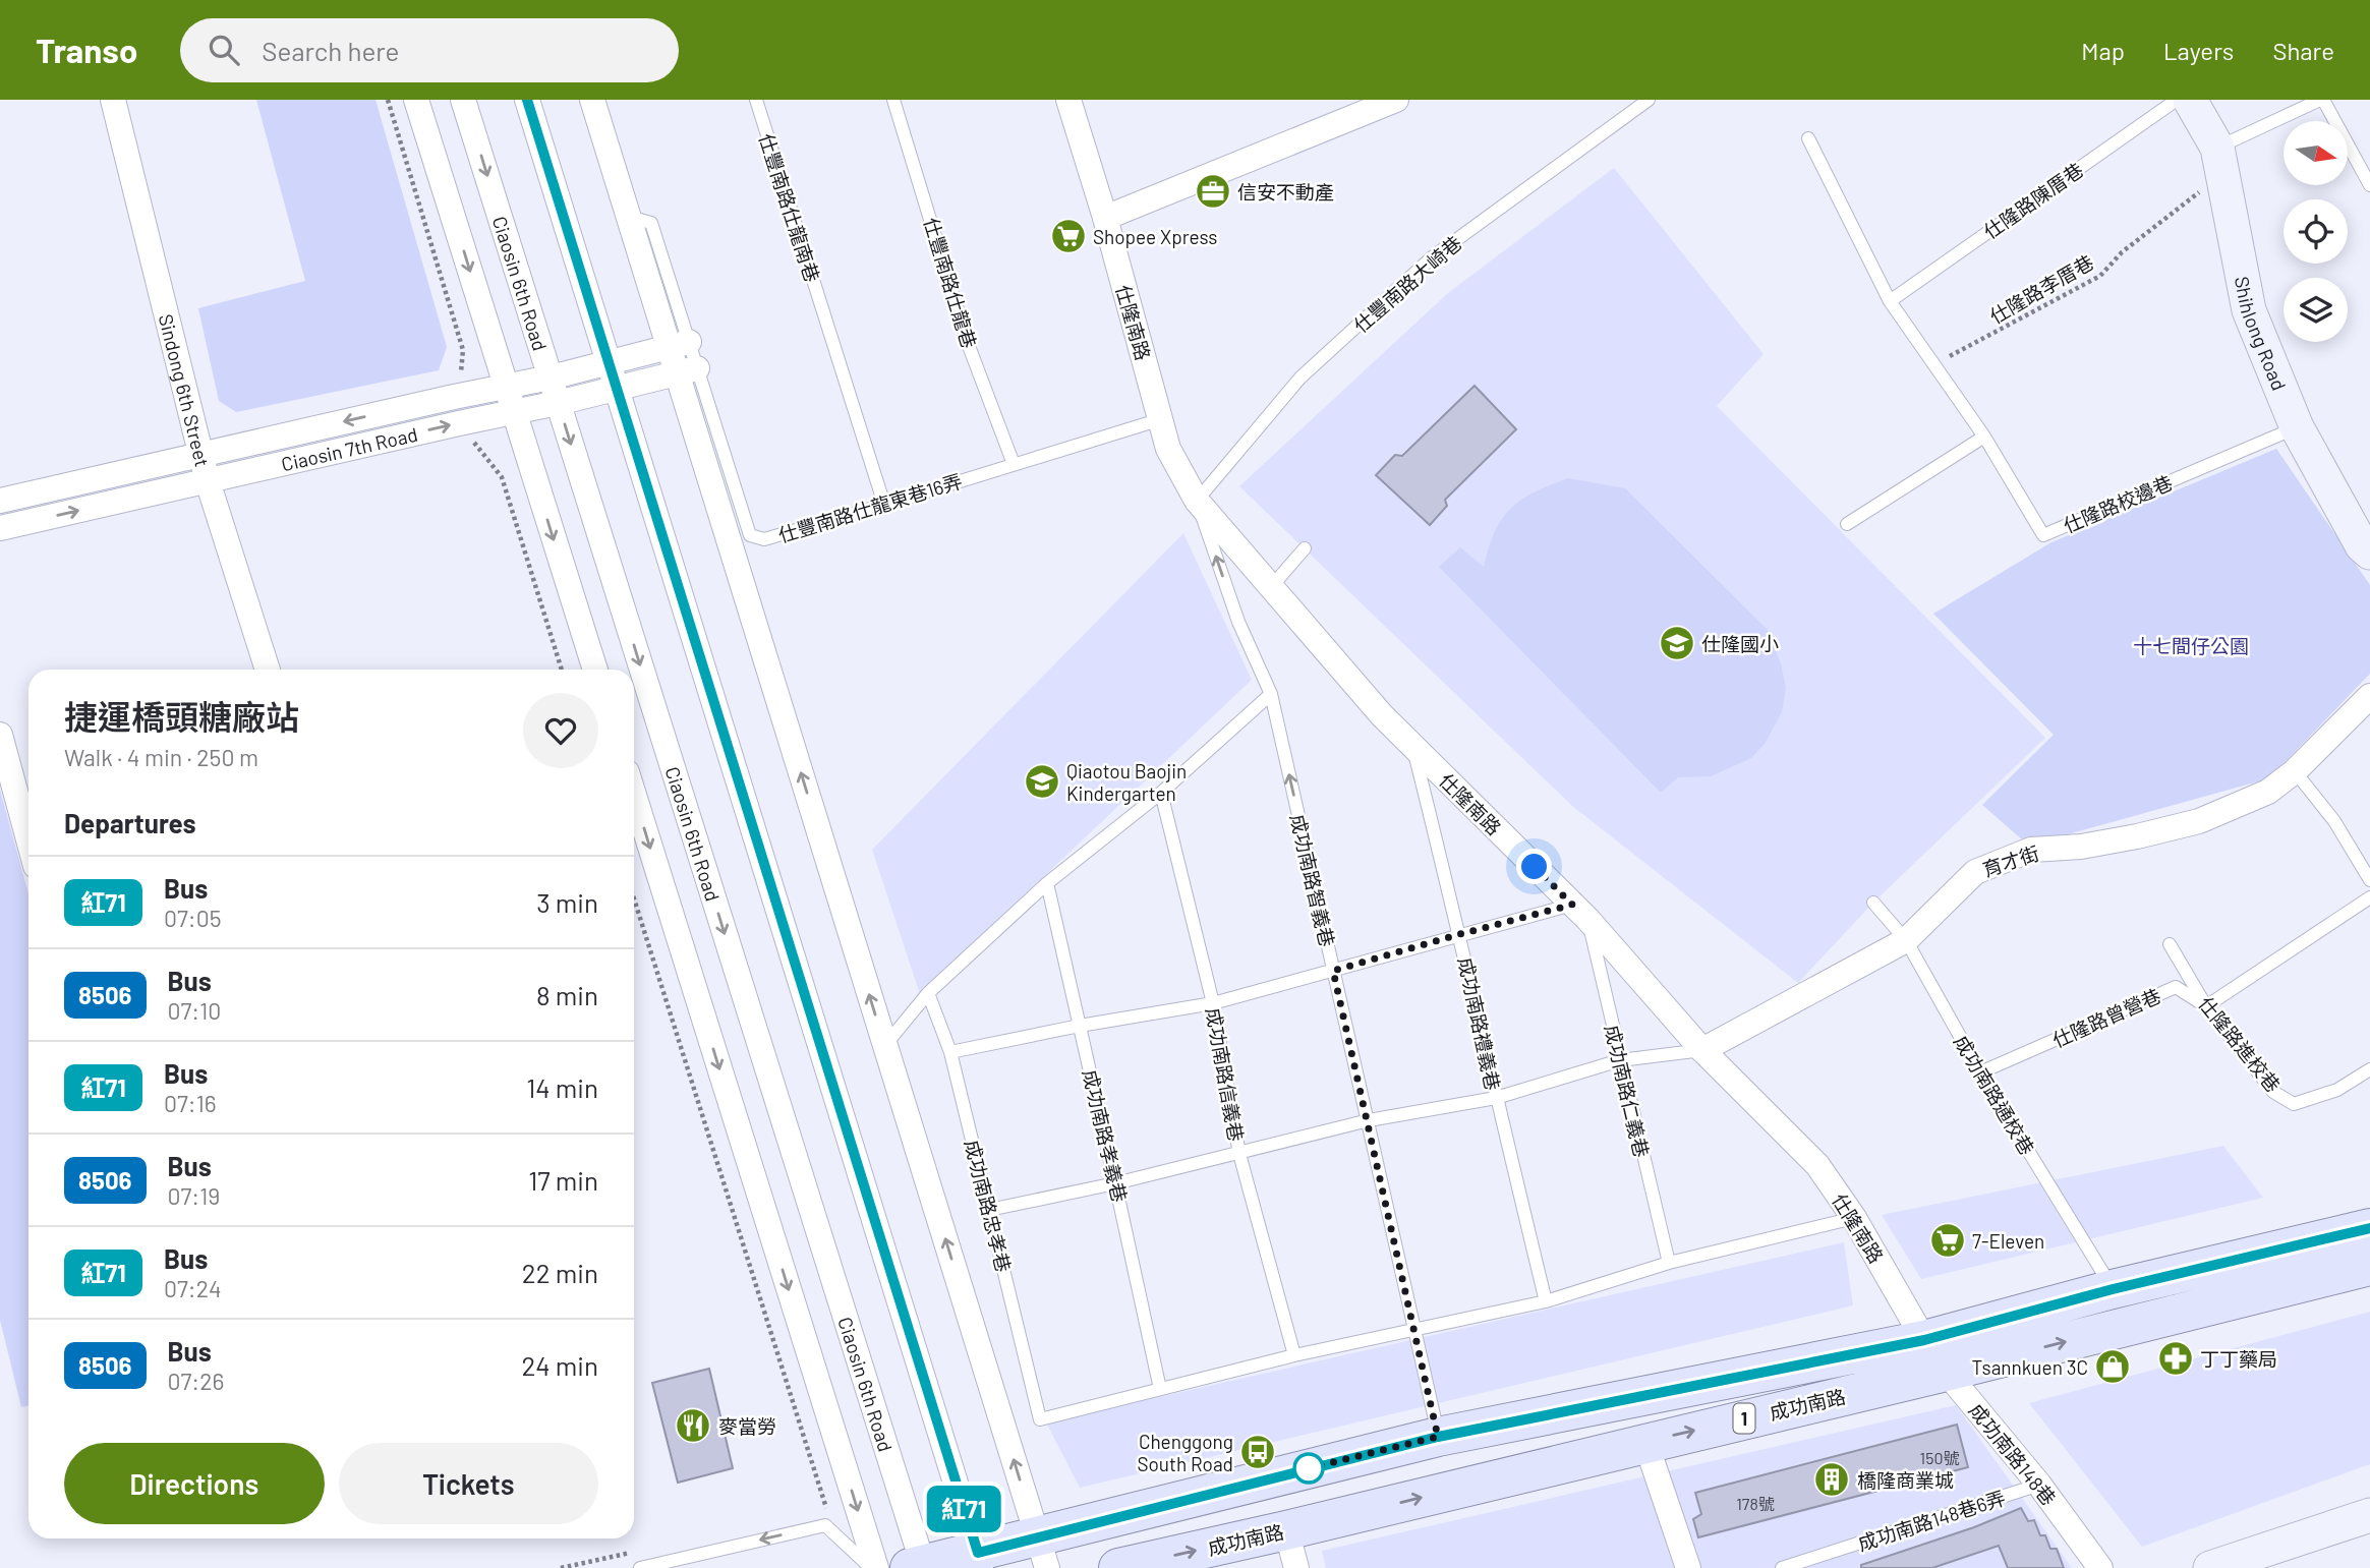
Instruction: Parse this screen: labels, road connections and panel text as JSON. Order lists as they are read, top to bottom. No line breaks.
{"streets":{"main road":["成功南路","1"],"street":["Ciaosin 6th Road","仕隆南路","Shihlong Road","Sindong 6th Street","Ciaosin 7th Road","育才街","成功南路148巷"],"lane":["仕隆路陳厝巷","仕豐南路仕龍南巷","仕豐南路仕龍巷","仕豐南路大崎巷","仕隆路校邊巷","仕豐南路仕龍東巷16弄","成功南路智義巷","仕隆路曾營巷","成功南路禮義巷","仕隆路進校巷","成功南路信義巷","成功南路仁義巷","成功南路通校巷","成功南路孝義巷","成功南路忠孝巷","成功南路148巷6弄"],"path":["仕隆路李厝巷"]},"crossings":[["仕隆路陳厝巷","仕隆路校邊巷"],["仕豐南路仕龍南巷","仕豐南路仕龍東巷16弄"],["仕豐南路仕龍巷","仕豐南路仕龍東巷16弄"],["Ciaosin 6th Road","Ciaosin 7th Road"],["Ciaosin 6th Road","1"],["仕豐南路大崎巷","仕隆南路"],["仕豐南路大崎巷","成功南路智義巷"],["仕隆路李厝巷","Shihlong Road"],["仕隆路李厝巷","仕隆路校邊巷"],["仕隆南路","仕豐南路仕龍東巷16弄"],["仕隆南路","育才街"],["仕隆南路","成功南路智義巷"],["仕隆南路","成功南路禮義巷"],["仕隆南路","成功南路仁義巷"],["仕隆南路","成功南路"],["仕隆南路","成功南路148巷"],["Shihlong Road","仕隆路校邊巷"],["Sindong 6th Street","Ciaosin 7th Road"],["Ciaosin 7th Road","仕豐南路仕龍東巷16弄"],["育才街","成功南路通校巷"],["成功南路智義巷","成功南路"],["仕隆路曾營巷","仕隆路進校巷"],["仕隆路曾營巷","成功南路通校巷"],["成功南路通校巷","成功南路"],["成功南路孝義巷","成功南路忠孝巷"],["成功南路","1"],["成功南路","成功南路148巷"],["成功南路148巷","成功南路148巷6弄"]],"one_way":["成功南路智義巷"],"parks":["十七間仔公園"],"places":{"office":["信安不動產"],"supermarket":["Shopee Xpress","7-Eleven"],"school or university":["仕隆國小","Qiaotou Baojin Kindergarten"],"pharmacy":["丁丁藥局"],"shop":["Tsannkuen 3C"],"restaurant":["麥當勞"],"bus stop":["Chenggong South Road"],"building":["橋隆商業城"]},"lines":["bus line 紅71"],"house_numbers":["150號","178號"],"north":"right","page":{"header":"Transo","search":"Search here","nav":["Map","Layers","Share"],"on_map":"紅71","heading":[["捷運橋頭糖廠站","Walk · 4 min · 250 m"],"Departures"],"list":[{"mark":"紅71","name":"Bus","note":"07:05","value":"3 min"},{"mark":"8506","name":"Bus","note":"07:10","value":"8 min"},{"mark":"紅71","name":"Bus","note":"07:16","value":"14 min"},{"mark":"8506","name":"Bus","note":"07:19","value":"17 min"},{"mark":"紅71","name":"Bus","note":"07:24","value":"22 min"},{"mark":"8506","name":"Bus","note":"07:26","value":"24 min"}],"buttons":["Directions","Tickets"]}}
